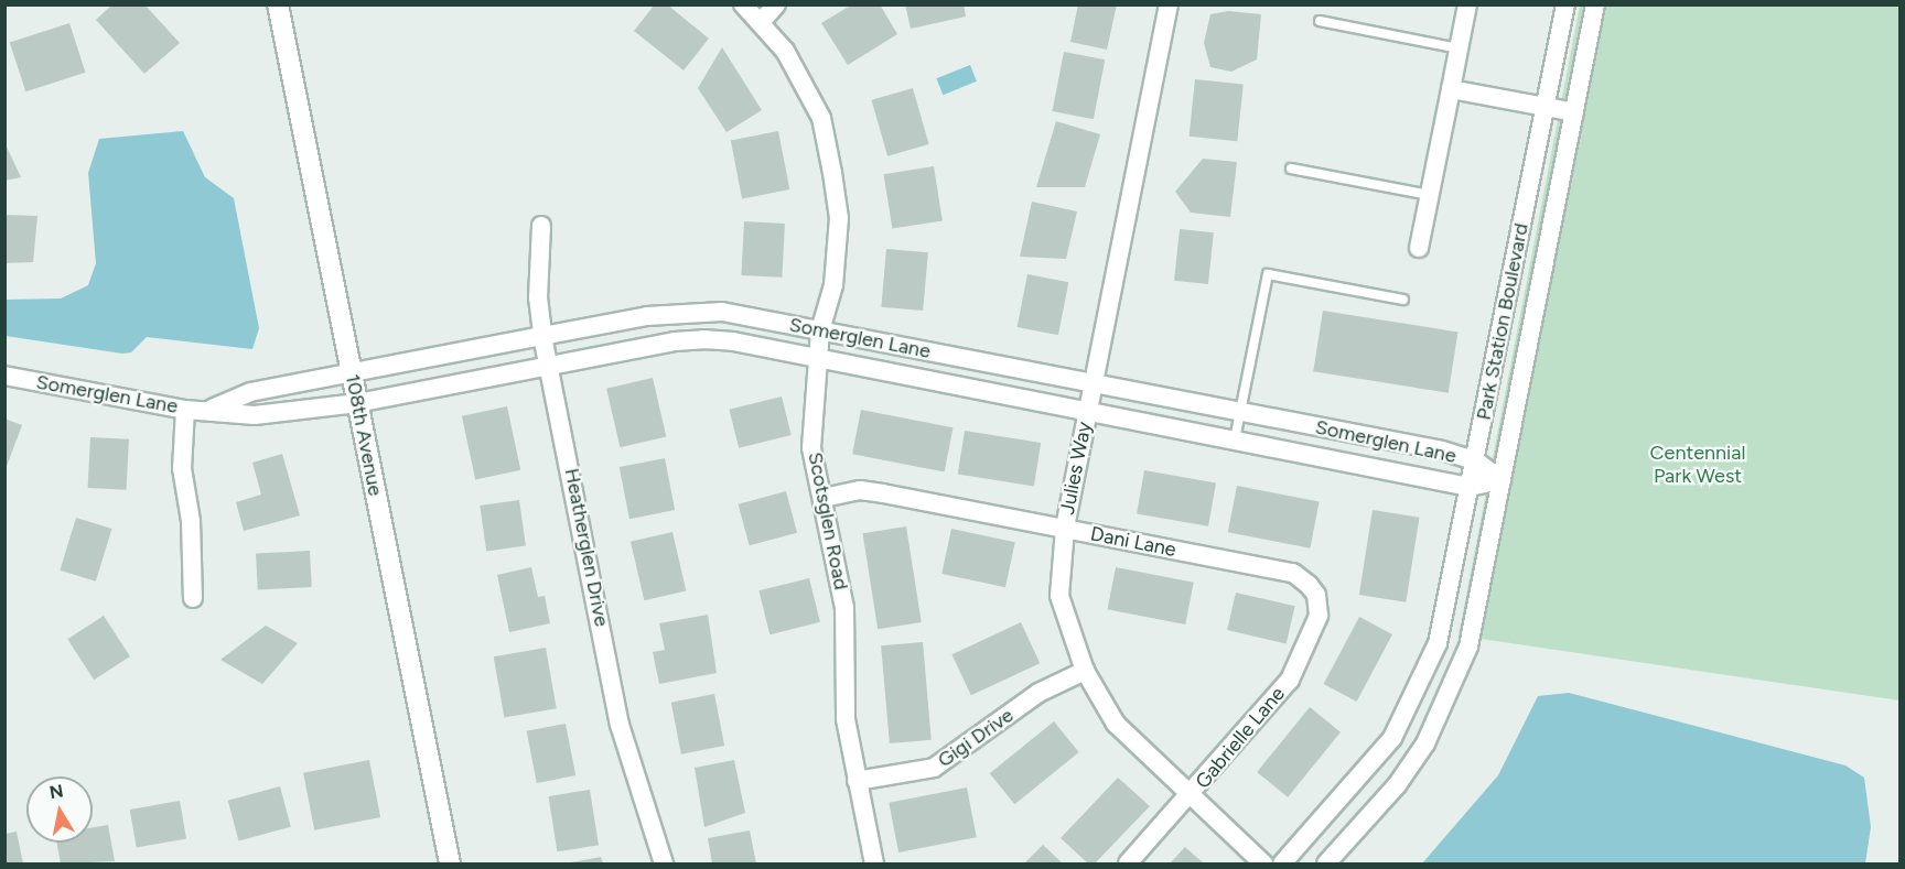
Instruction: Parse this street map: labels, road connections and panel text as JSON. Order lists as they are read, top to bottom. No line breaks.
{"streets":{"street":["Park Station Boulevard","Somerglen Lane","108th Avenue","Julies Way","Scotsglen Road","Dani Lane","Heatherglen Drive","Gigi Drive","Gabrielle Lane"]},"crossings":[["Park Station Boulevard","Somerglen Lane"],["Somerglen Lane","108th Avenue"],["Somerglen Lane","Julies Way"],["Somerglen Lane","Scotsglen Road"],["Somerglen Lane","Heatherglen Drive"],["Julies Way","Dani Lane"],["Julies Way","Gigi Drive"],["Julies Way","Gabrielle Lane"],["Scotsglen Road","Dani Lane"],["Scotsglen Road","Gigi Drive"],["Dani Lane","Gabrielle Lane"]],"parks":["Centennial Park West"],"north":"top"}
